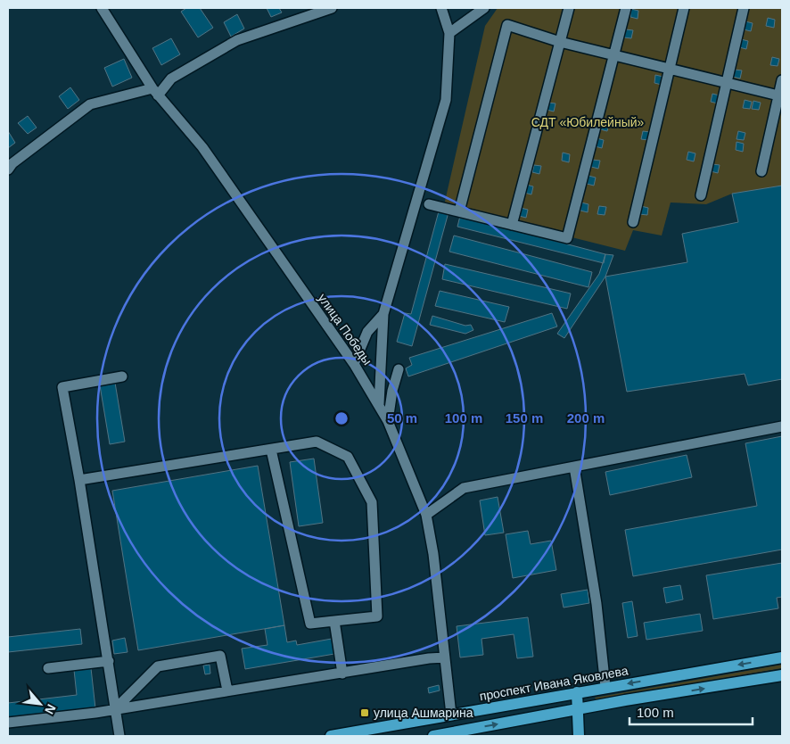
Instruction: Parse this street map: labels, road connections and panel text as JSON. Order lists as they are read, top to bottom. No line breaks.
{"streets":{"main road":["проспект Ивана Яковлева"],"street":["улица Победы"]},"crossings":[["улица Победы","проспект Ивана Яковлева"]],"parks":["СДТ «Юбилейный»"],"places":{"transit":["улица Ашмарина"]},"scale_bar":"100 m","north":"bottom right","rings":["50 m","100 m","150 m","200 m"]}
